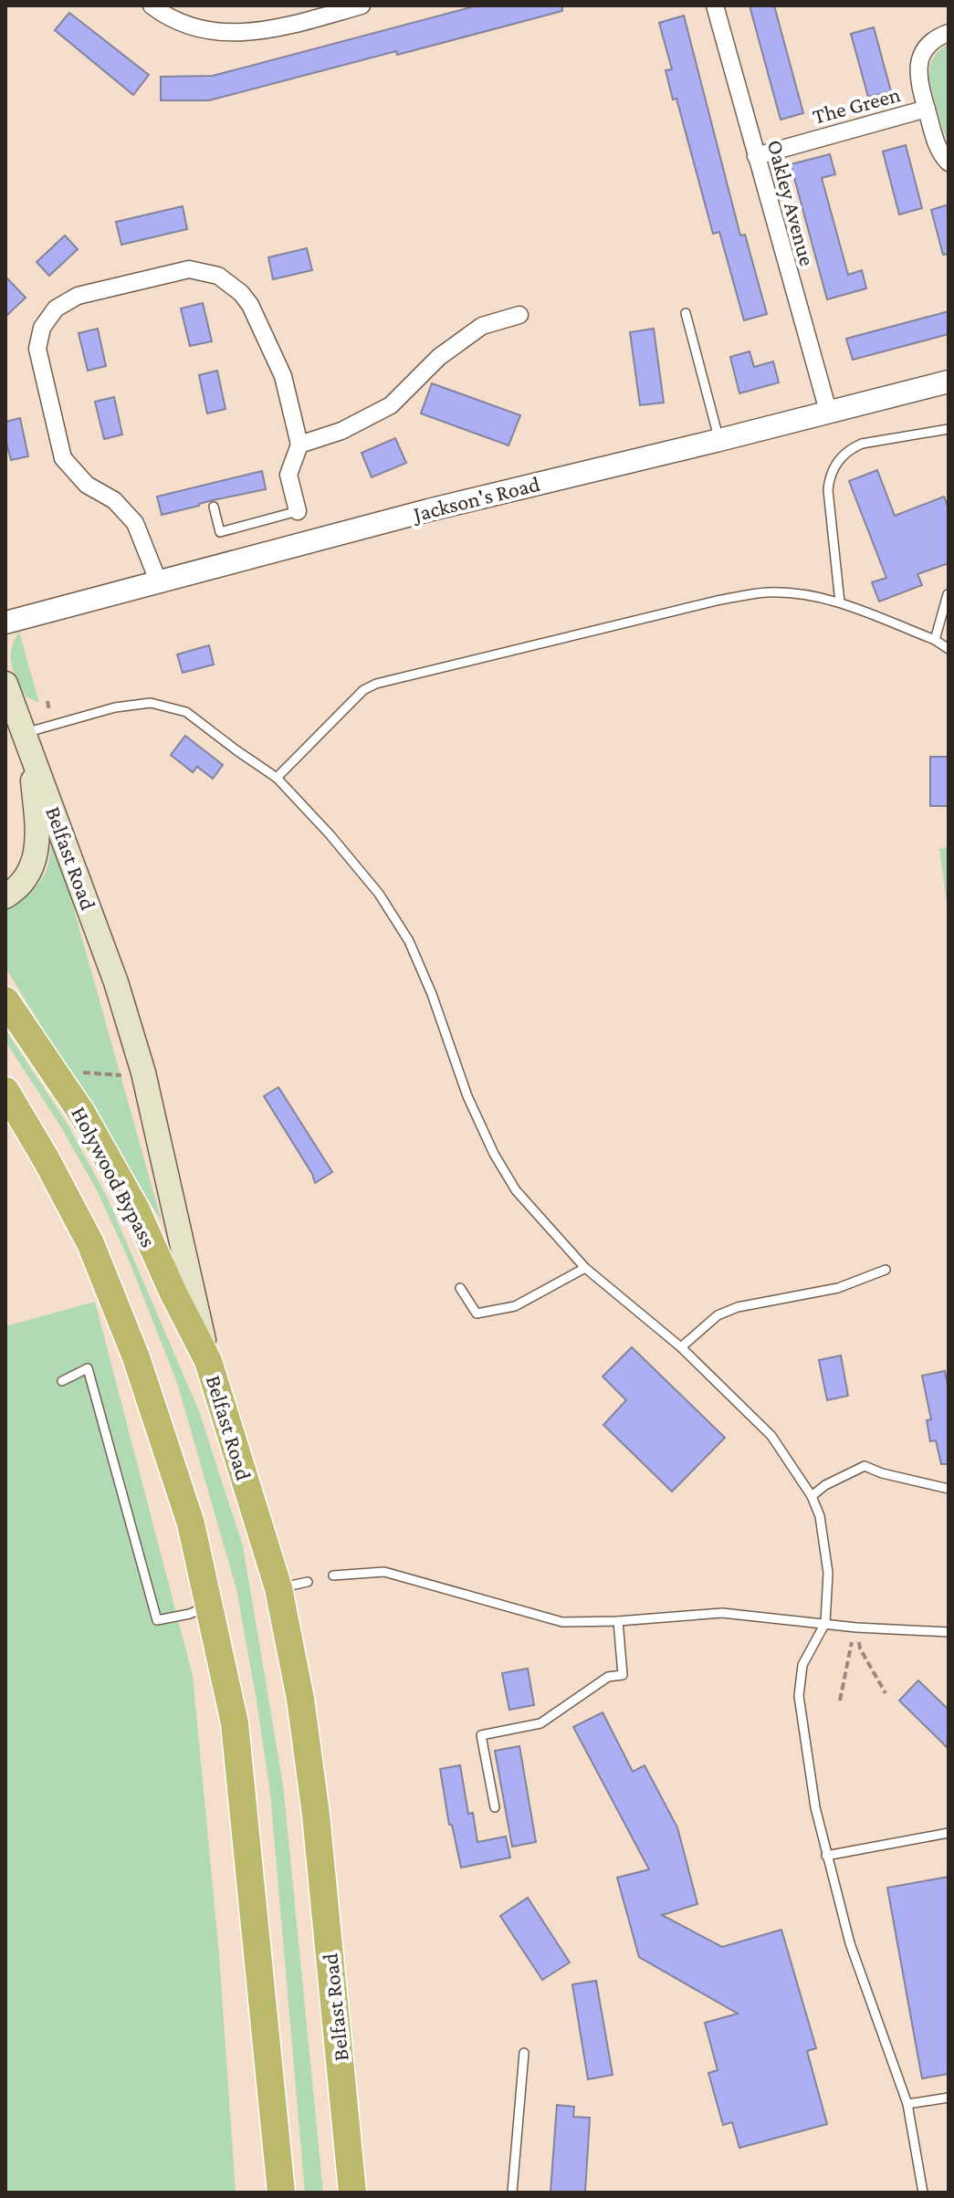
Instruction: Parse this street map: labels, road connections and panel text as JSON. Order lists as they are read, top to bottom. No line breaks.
{"streets":{"highway":["Belfast Road","Holywood Bypass"],"street":["The Green","Oakley Avenue","Jackson's Road"]},"crossings":[["The Green","Oakley Avenue"],["Oakley Avenue","Jackson's Road"],["Belfast Road","Holywood Bypass"]]}
